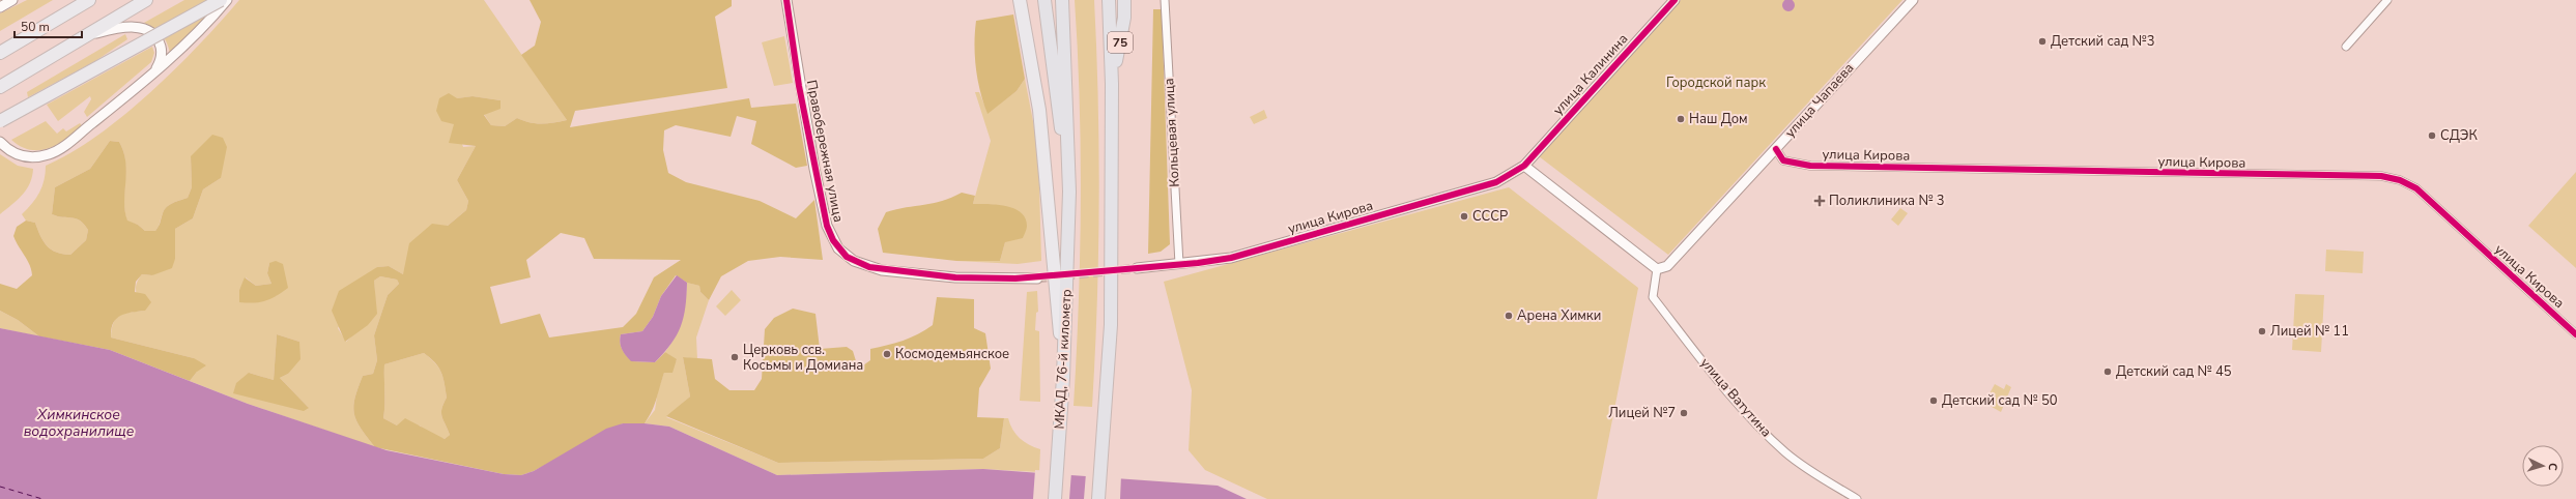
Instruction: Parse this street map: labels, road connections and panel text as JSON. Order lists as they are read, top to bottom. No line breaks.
{"streets":{"highway":["75","МКАД, 76-й километр"],"street":["улица Калинина","улица Чапаева","Кольцевая улица","Правобережная улица","улица Кирова","улица Ватутина"]},"crossings":[["улица Калинина","улица Кирова"],["улица Чапаева","улица Кирова"],["улица Чапаева","улица Ватутина"],["Кольцевая улица","улица Кирова"]],"water":["Химкинское водохранилище"],"parks":["Городской парк"],"places":{"other":["Детский сад №3","Наш Дом","СДЭК","СССР","Арена Химки","Лицей № 11","Космодемьянское","Церковь ссв. Косьмы и Домиана","Детский сад № 45","Детский сад № 50","Лицей №7"],"health":["Поликлиника № 3"]},"scale_bar":"50 m","north":"right"}
